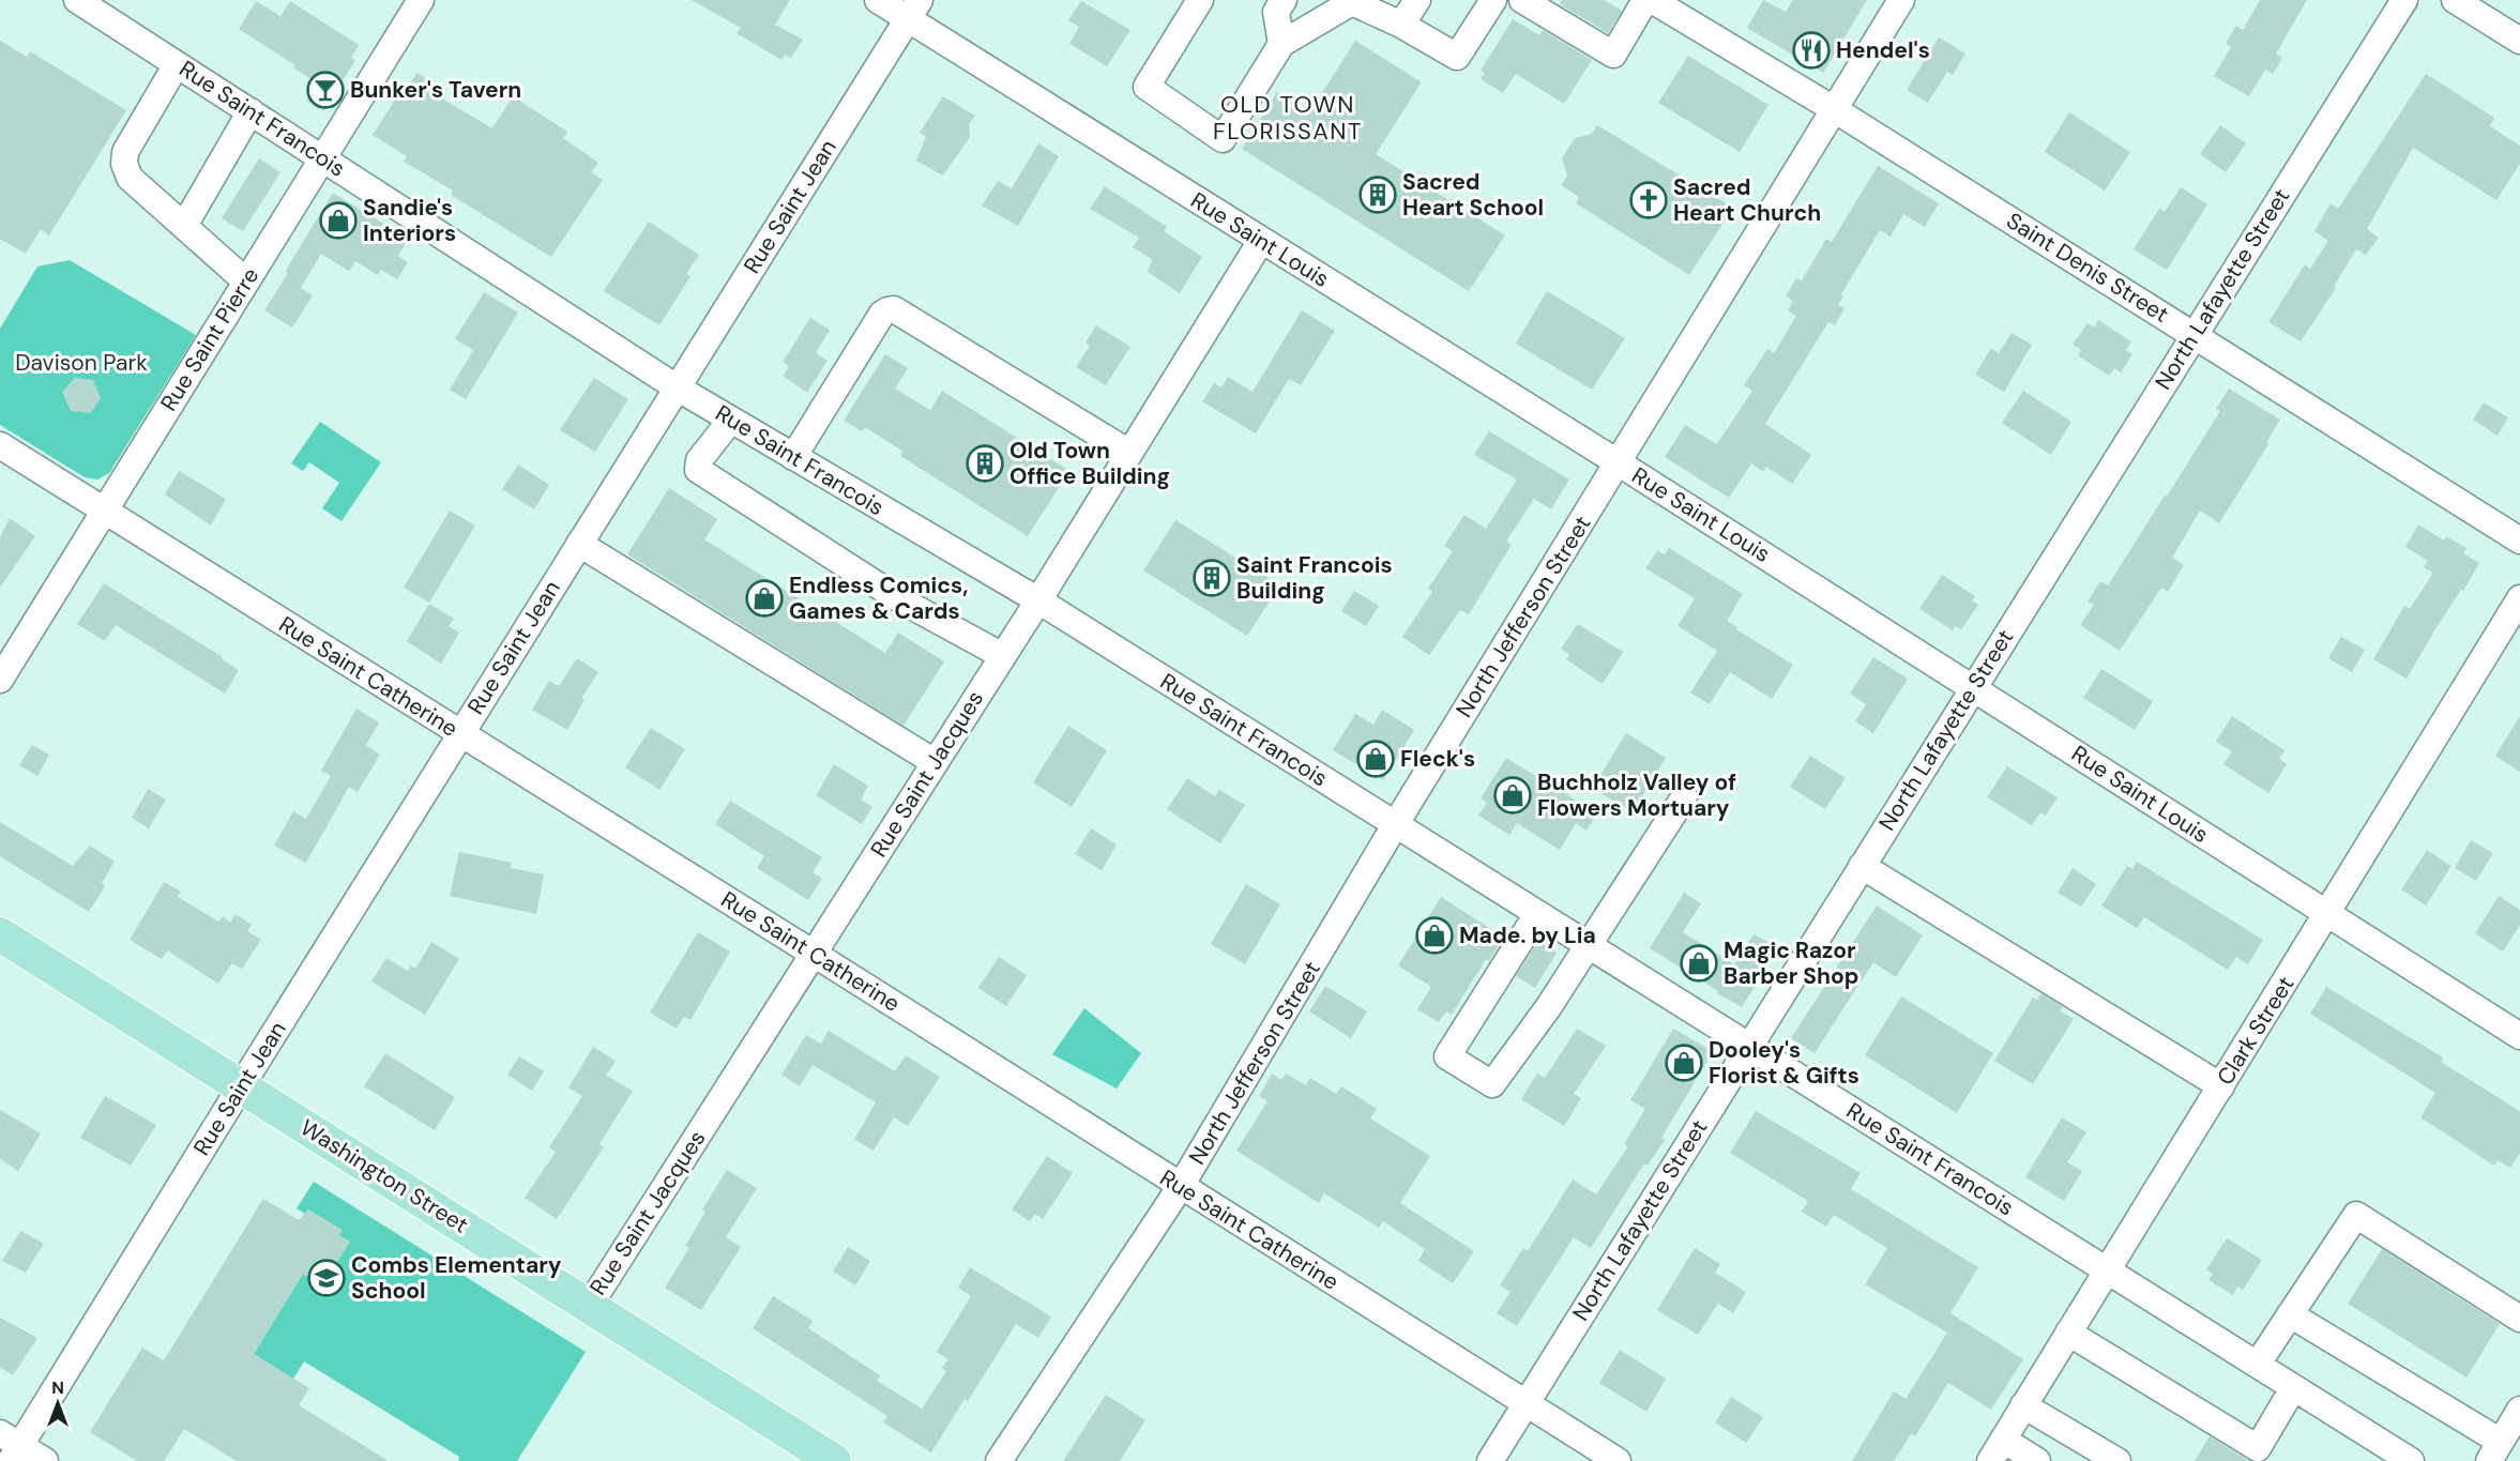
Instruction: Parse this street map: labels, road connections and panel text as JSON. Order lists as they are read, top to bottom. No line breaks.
{"streets":{"main road":["Washington Street"],"street":["Rue Saint Francois","Rue Saint Jean","Rue Saint Louis","Saint Denis Street","North Lafayette Street","Rue Saint Pierre","North Jefferson Street","Rue Saint Catherine","Rue Saint Jacques","Clark Street"]},"crossings":[["Rue Saint Francois","Rue Saint Jean"],["Rue Saint Francois","North Lafayette Street"],["Rue Saint Francois","Rue Saint Pierre"],["Rue Saint Francois","North Jefferson Street"],["Rue Saint Francois","Rue Saint Jacques"],["Rue Saint Francois","Clark Street"],["Rue Saint Jean","Rue Saint Louis"],["Rue Saint Jean","Rue Saint Catherine"],["Rue Saint Jean","Washington Street"],["Rue Saint Louis","North Lafayette Street"],["Rue Saint Louis","North Jefferson Street"],["Rue Saint Louis","Rue Saint Jacques"],["Rue Saint Louis","Clark Street"],["Saint Denis Street","North Lafayette Street"],["Saint Denis Street","North Jefferson Street"],["North Lafayette Street","Rue Saint Catherine"],["Rue Saint Pierre","Rue Saint Catherine"],["North Jefferson Street","Rue Saint Catherine"],["Rue Saint Catherine","Rue Saint Jacques"],["Rue Saint Jacques","Washington Street"]],"districts":["OLD TOWN FLORISSANT"],"parks":["Davison Park"],"places":{"restaurant":["Hendel's"],"bar":["Bunker's Tavern"],"building":["Sacred Heart School","Old Town Office Building","Saint Francois Building"],"church":["Sacred Heart Church"],"shop":["Sandie's Interiors","Endless Comics, Games & Cards","Fleck's","Buchholz Valley of Flowers Mortuary","Made. by Lia","Magic Razor Barber Shop","Dooley's Florist & Gifts"],"school or university":["Combs Elementary School"]},"north":"top"}
